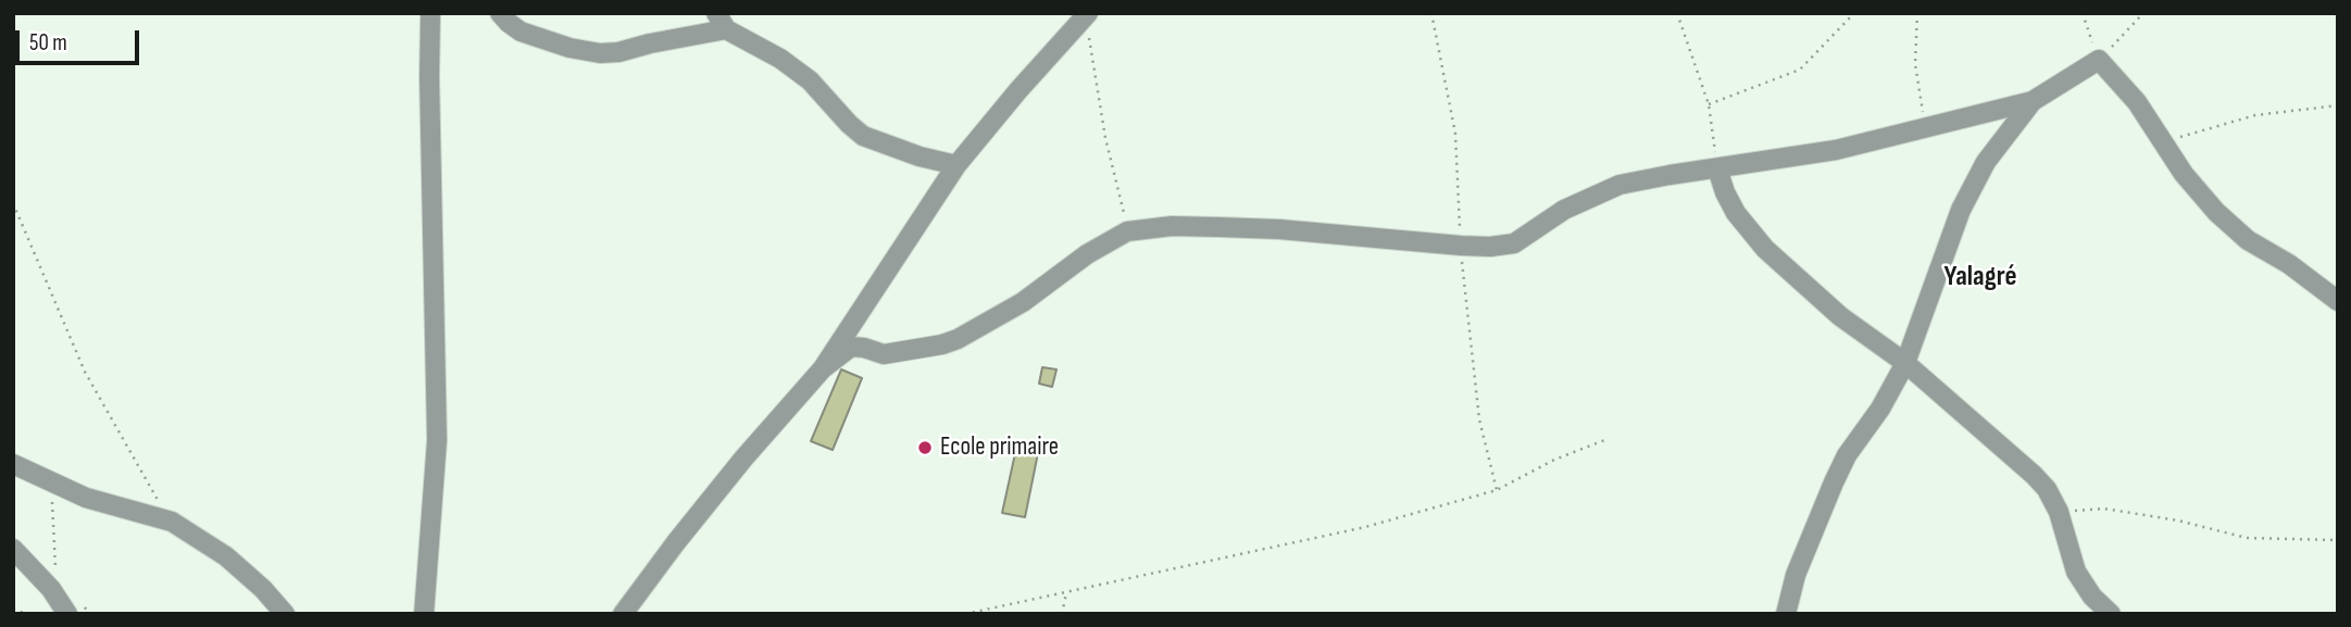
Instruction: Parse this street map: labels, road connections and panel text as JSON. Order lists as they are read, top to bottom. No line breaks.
{"districts":["Yalagré"],"places":["Ecole primaire"],"scale_bar":"50 m"}
